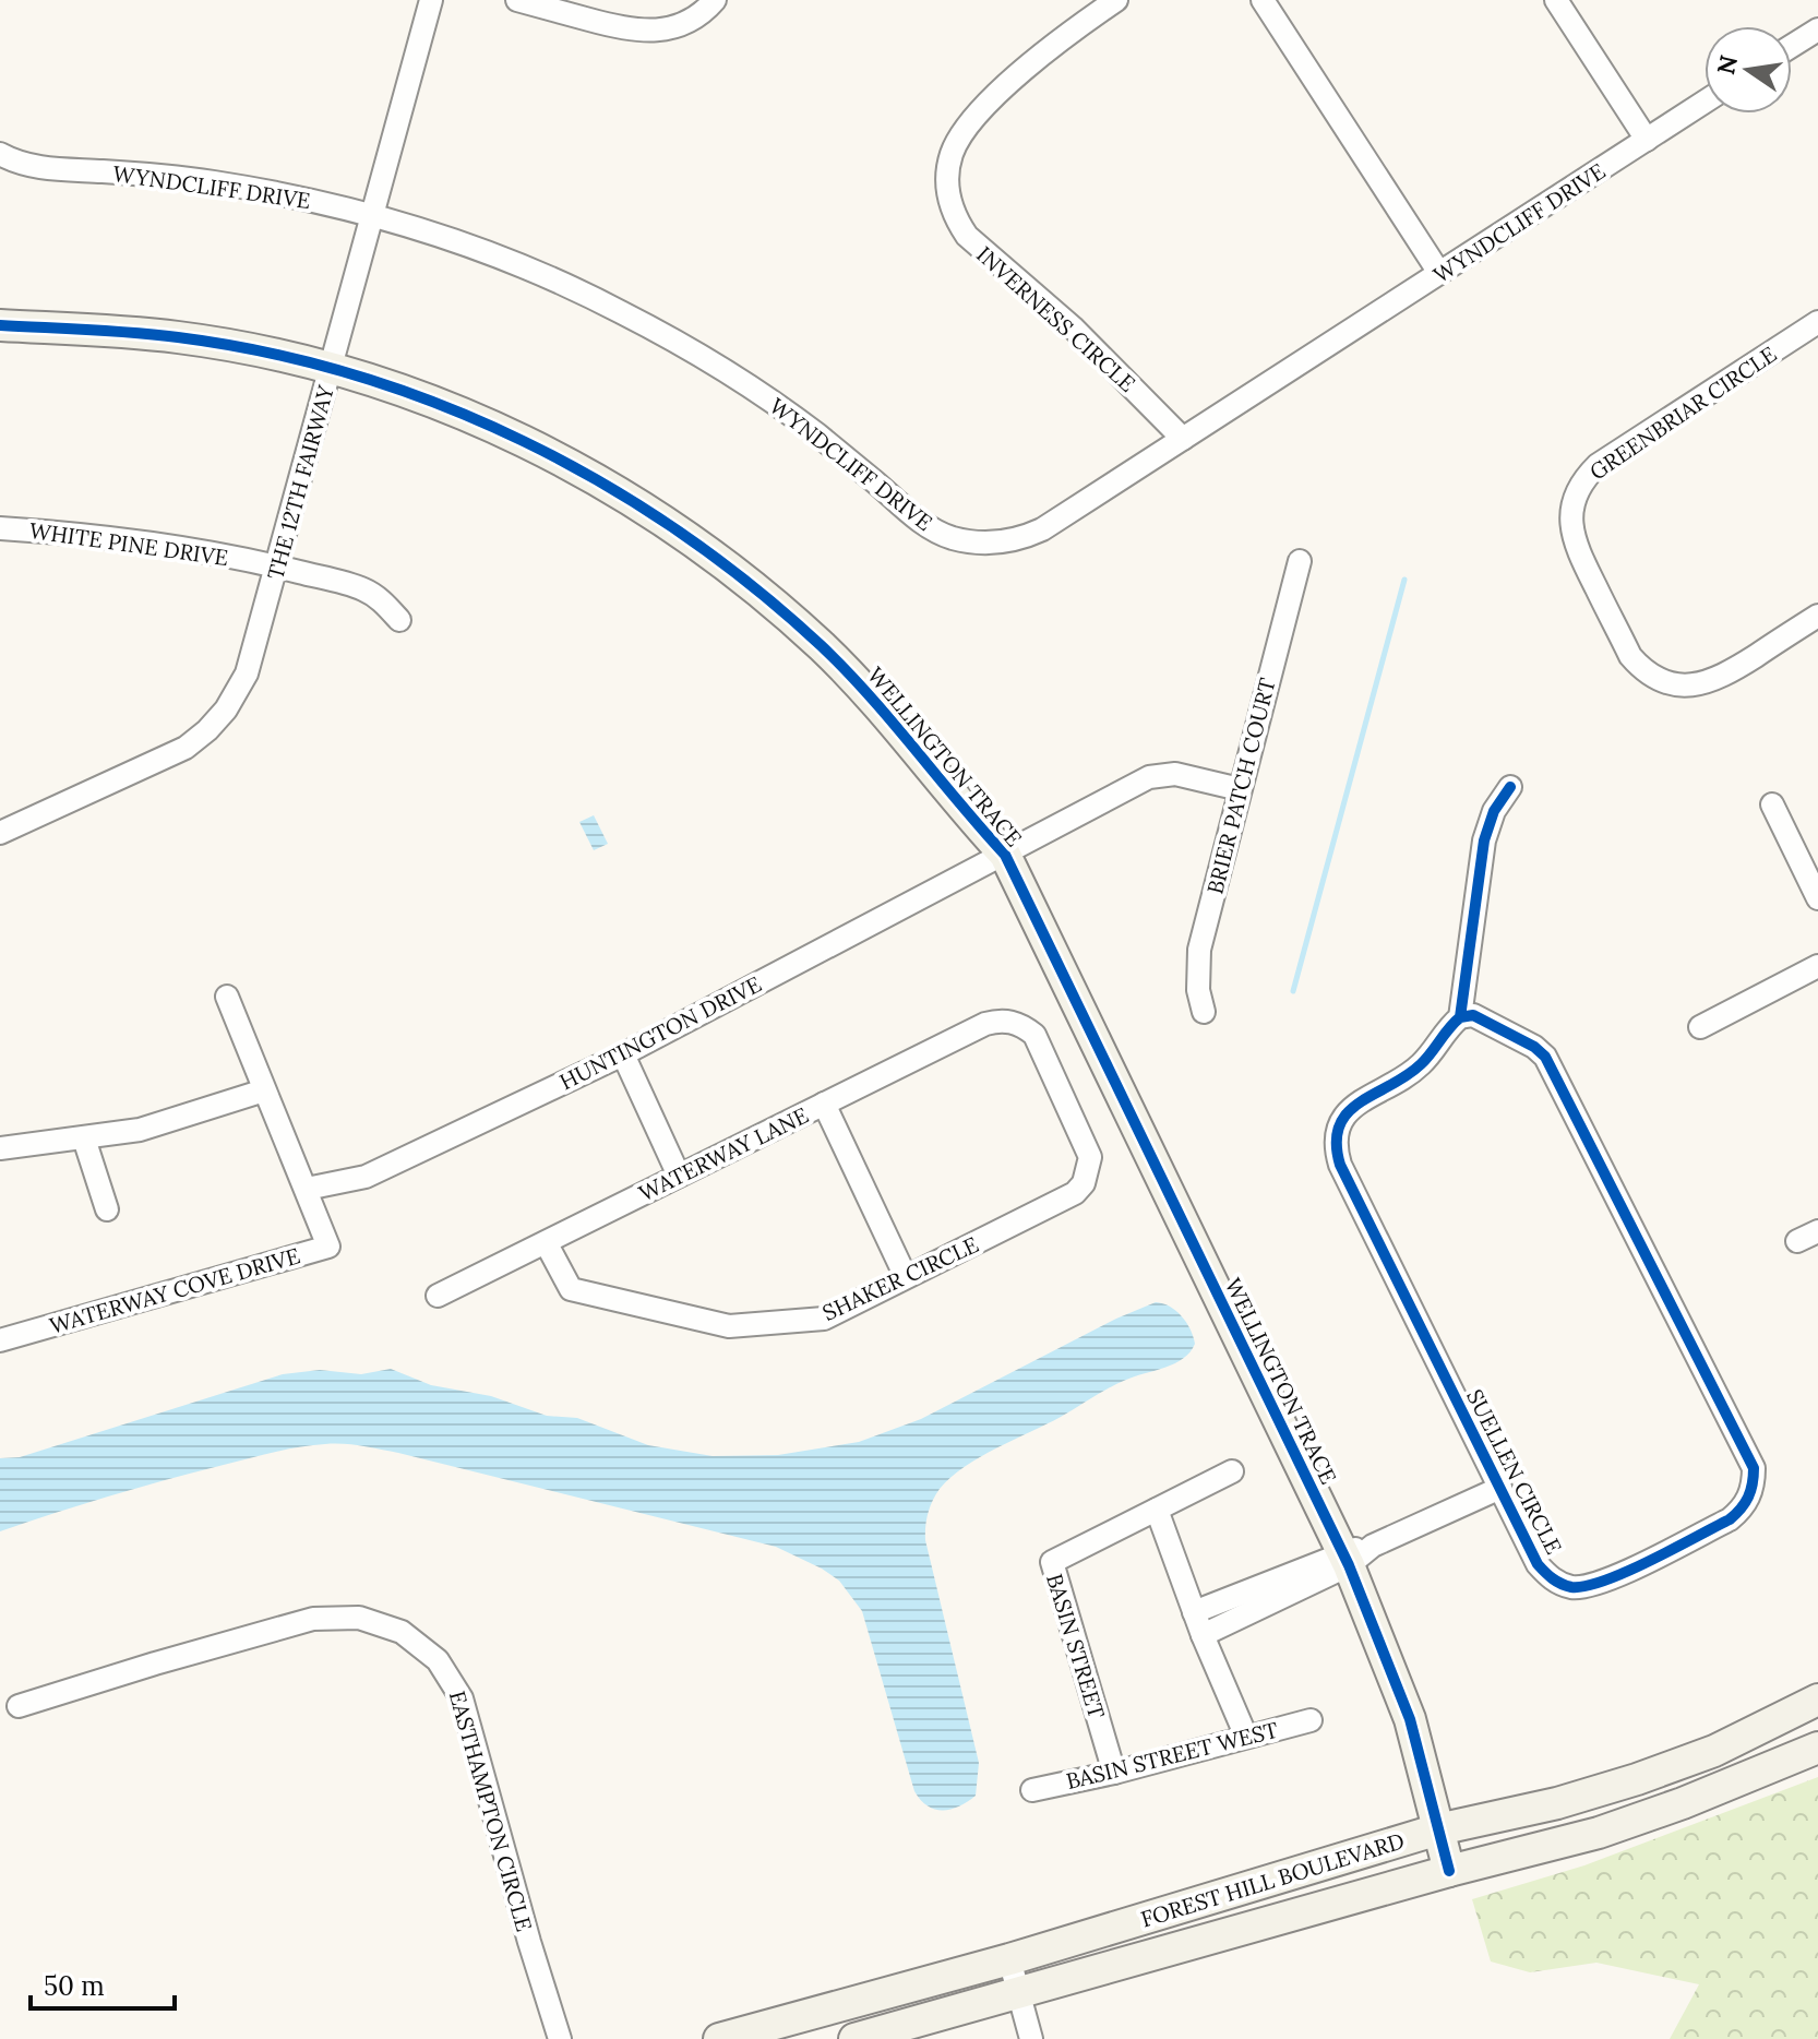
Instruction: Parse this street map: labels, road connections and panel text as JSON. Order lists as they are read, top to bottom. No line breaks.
{"streets":{"street":["WYNDCLIFF DRIVE","INVERNESS CIRCLE","GREENBRIAR CIRCLE","THE 12TH FAIRWAY","WHITE PINE DRIVE","WELLINGTON TRACE","BRIER PATCH COURT","HUNTINGTON DRIVE","WATERWAY LANE","SHAKER CIRCLE","WATERWAY COVE DRIVE","SUELLEN CIRCLE","BASIN STREET","BASIN STREET WEST","EASTHAMPTON CIRCLE","FOREST HILL BOULEVARD"]},"crossings":[["WYNDCLIFF DRIVE","INVERNESS CIRCLE"],["WYNDCLIFF DRIVE","THE 12TH FAIRWAY"],["THE 12TH FAIRWAY","WHITE PINE DRIVE"],["THE 12TH FAIRWAY","WELLINGTON TRACE"],["WELLINGTON TRACE","HUNTINGTON DRIVE"],["WELLINGTON TRACE","FOREST HILL BOULEVARD"],["BRIER PATCH COURT","HUNTINGTON DRIVE"],["HUNTINGTON DRIVE","WATERWAY COVE DRIVE"],["WATERWAY LANE","SHAKER CIRCLE"],["BASIN STREET","BASIN STREET WEST"]],"scale_bar":"50 m","north":"left"}
